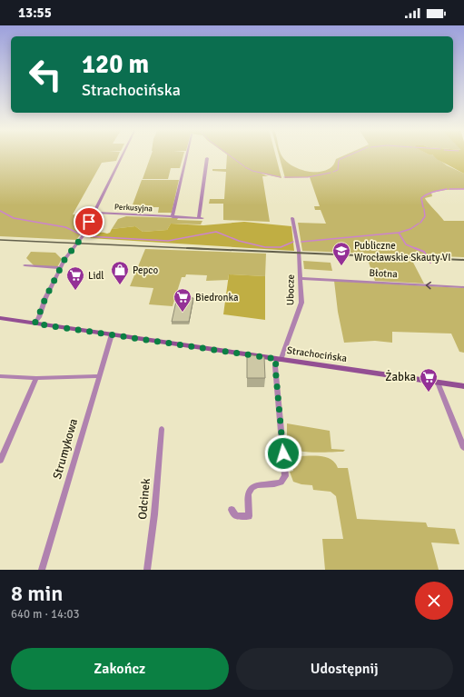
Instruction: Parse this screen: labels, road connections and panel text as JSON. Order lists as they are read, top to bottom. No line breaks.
{"streets":{"main road":["Strachocińska"],"street":["Perkusyjna","Błotna","Ubocze","Strumykowa","Odcinek"]},"crossings":[["Błotna","Ubocze"],["Ubocze","Strachocińska"],["Strachocińska","Strumykowa"]],"one_way":["Błotna"],"places":{"school or university":["Publiczne Wrocławskie Skauty VI"],"shop":["Pepco"],"supermarket":["Lidl","Biedronka","Żabka"]},"page":{"status":"13:55","turn":["120 m","Strachocińska"],"heading":["8 min","640 m · 14:03"],"buttons":["Zakończ","Udostępnij"]}}
